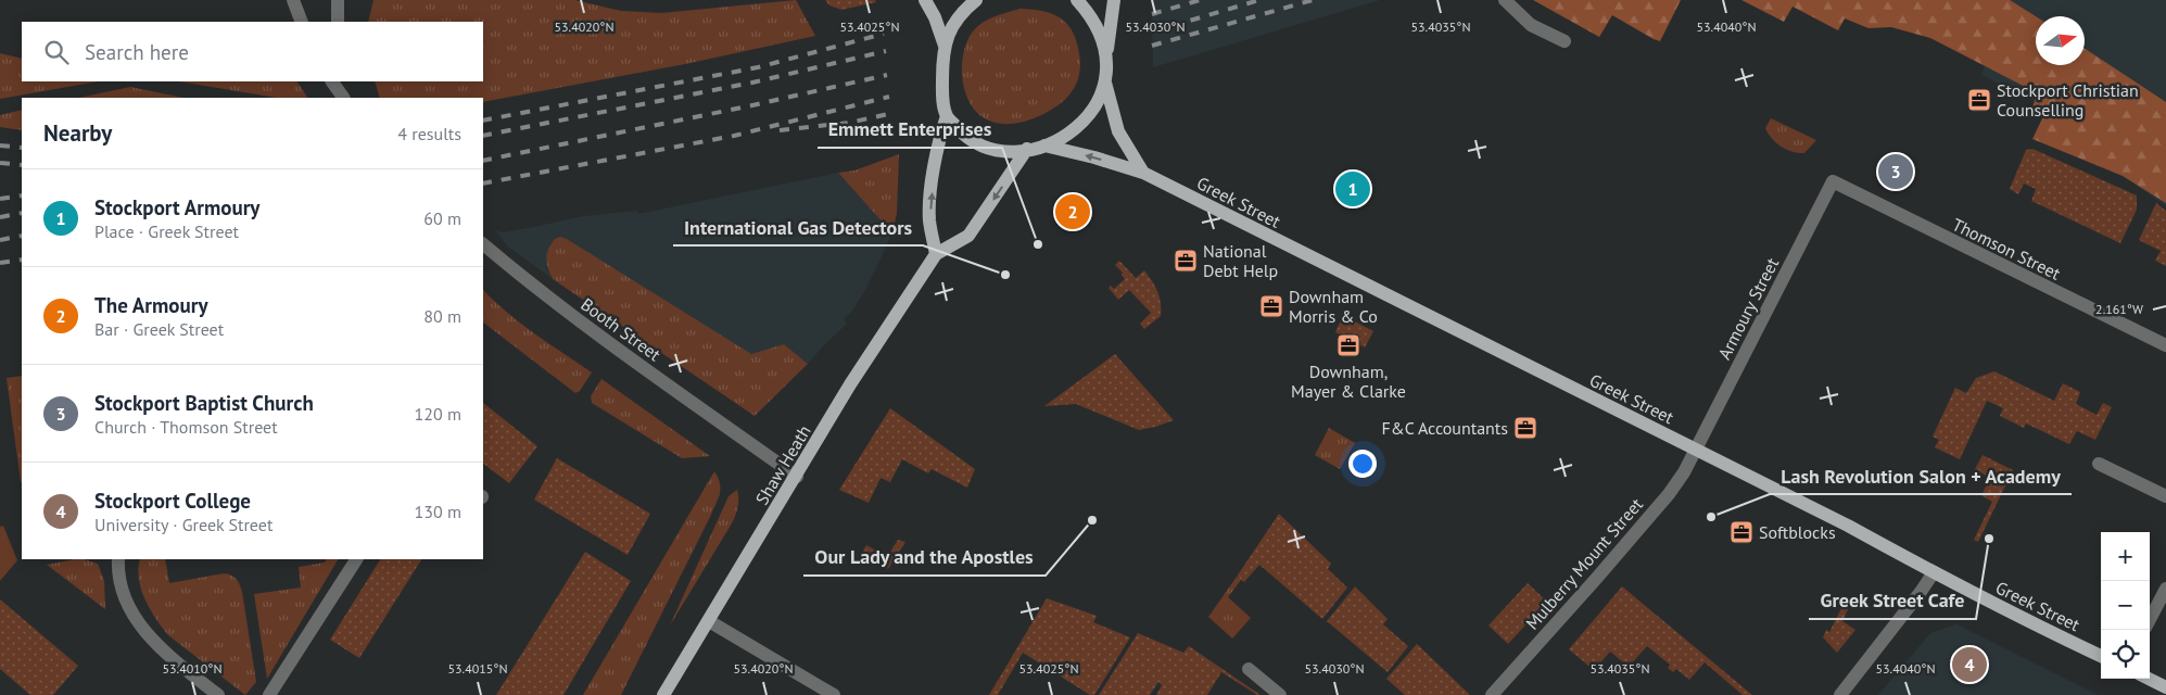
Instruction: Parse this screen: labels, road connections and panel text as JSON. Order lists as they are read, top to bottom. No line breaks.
{"streets":{"main road":["Greek Street","Shaw Heath"],"street":["Thomson Street","Armoury Street","Booth Street","Mulberry Mount Street"]},"crossings":[["Greek Street","Armoury Street"],["Greek Street","Mulberry Mount Street"],["Thomson Street","Armoury Street"],["Armoury Street","Mulberry Mount Street"],["Booth Street","Shaw Heath"]],"places":{"office":["Stockport Christian Counselling","National Debt Help","Downham Morris & Co","Downham, Mayer & Clarke","F&C Accountants","Softblocks"],"other":["Emmett Enterprises","International Gas Detectors","Lash Revolution Salon + Academy","Our Lady and the Apostles","Greek Street Cafe"]},"north":"right","page":{"search":"Search here","heading":["Nearby","4 results"],"pins":["3","1","2","4"],"list":[{"mark":"1","name":"Stockport Armoury","note":"Place · Greek Street","value":"60 m"},{"mark":"2","name":"The Armoury","note":"Bar · Greek Street","value":"80 m"},{"mark":"3","name":"Stockport Baptist Church","note":"Church · Thomson Street","value":"120 m"},{"mark":"4","name":"Stockport College","note":"University · Greek Street","value":"130 m"}],"map_buttons":["+","−"]},"coordinates":["53.4020°N","53.4025°N","53.4030°N","53.4035°N","53.4040°N","2.161°W","53.4010°N","53.4015°N"]}
